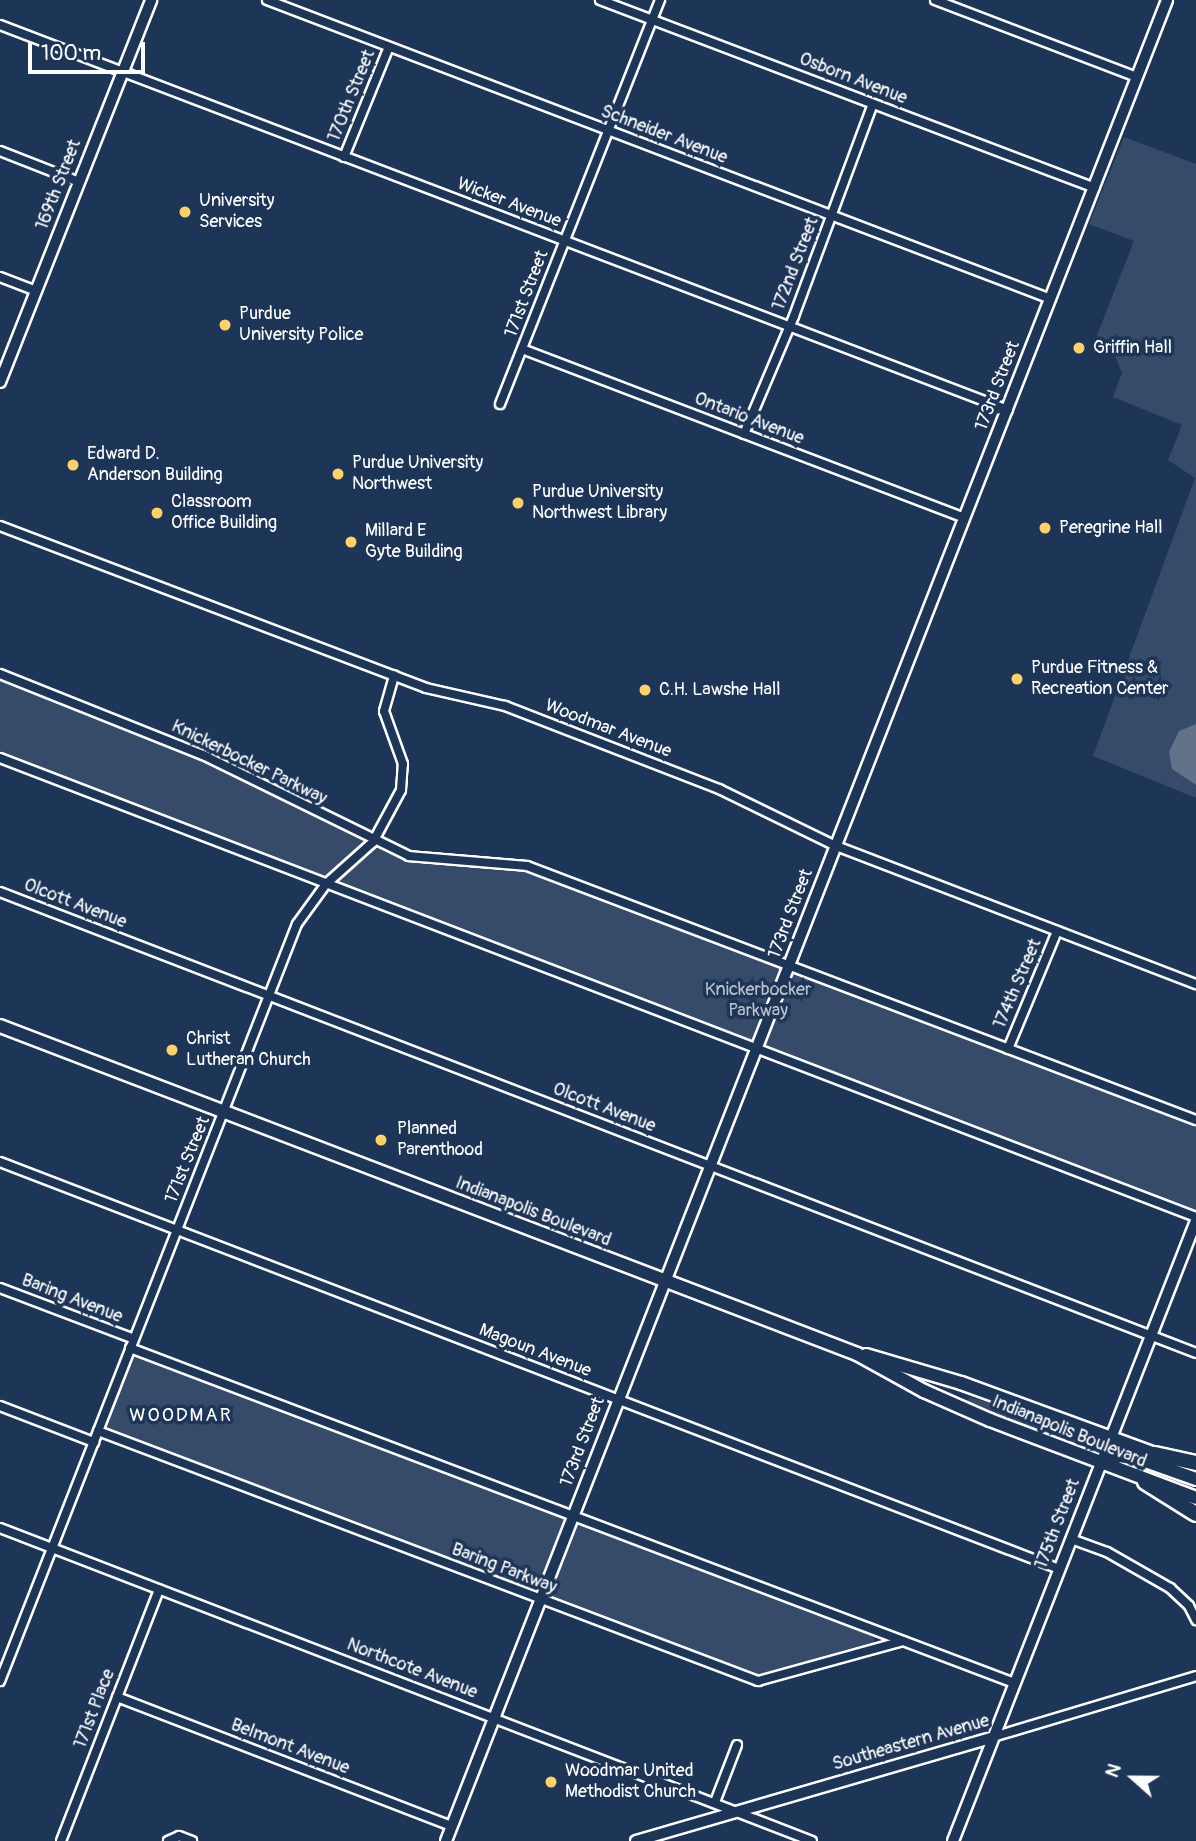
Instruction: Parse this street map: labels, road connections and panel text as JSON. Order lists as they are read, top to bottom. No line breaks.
{"streets":{"main road":["Indianapolis Boulevard"],"street":["Osborn Avenue","170th Street","Schneider Avenue","169th Street","Wicker Avenue","172nd Street","171st Street","173rd Street","Ontario Avenue","Woodmar Avenue","Knickerbocker Parkway","Olcott Avenue","174th Street","Baring Avenue","Magoun Avenue","175th Street","Baring Parkway","Northcote Avenue","171st Place","Southeastern Avenue","Belmont Avenue"]},"crossings":[["Osborn Avenue","172nd Street"],["Osborn Avenue","171st Street"],["Osborn Avenue","173rd Street"],["170th Street","Schneider Avenue"],["170th Street","Wicker Avenue"],["Schneider Avenue","172nd Street"],["Schneider Avenue","171st Street"],["Schneider Avenue","173rd Street"],["169th Street","Wicker Avenue"],["Wicker Avenue","172nd Street"],["Wicker Avenue","171st Street"],["Wicker Avenue","173rd Street"],["172nd Street","Ontario Avenue"],["171st Street","Ontario Avenue"],["171st Street","Woodmar Avenue"],["171st Street","Knickerbocker Parkway"],["171st Street","Olcott Avenue"],["171st Street","Indianapolis Boulevard"],["171st Street","Baring Avenue"],["171st Street","Magoun Avenue"],["171st Street","Baring Parkway"],["171st Street","Northcote Avenue"],["173rd Street","Ontario Avenue"],["173rd Street","Woodmar Avenue"],["173rd Street","Knickerbocker Parkway"],["173rd Street","Olcott Avenue"],["173rd Street","Indianapolis Boulevard"],["173rd Street","Magoun Avenue"],["173rd Street","Baring Parkway"],["173rd Street","Northcote Avenue"],["173rd Street","Belmont Avenue"],["Woodmar Avenue","174th Street"],["Knickerbocker Parkway","174th Street"],["Olcott Avenue","175th Street"],["Indianapolis Boulevard","175th Street"],["Magoun Avenue","175th Street"],["175th Street","Southeastern Avenue"],["Northcote Avenue","171st Place"],["Northcote Avenue","Southeastern Avenue"],["171st Place","Belmont Avenue"]],"districts":["WOODMAR"],"parks":["Knickerbocker Parkway"],"places":["University Services","Purdue University Police","Griffin Hall","Edward D. Anderson Building","Purdue University Northwest","Purdue University Northwest Library","Classroom Office Building","Peregrine Hall","Millard E Gyte Building","Purdue Fitness & Recreation Center","C.H. Lawshe Hall","Christ Lutheran Church","Planned Parenthood","Woodmar United Methodist Church"],"scale_bar":"100 m","north":"left"}
